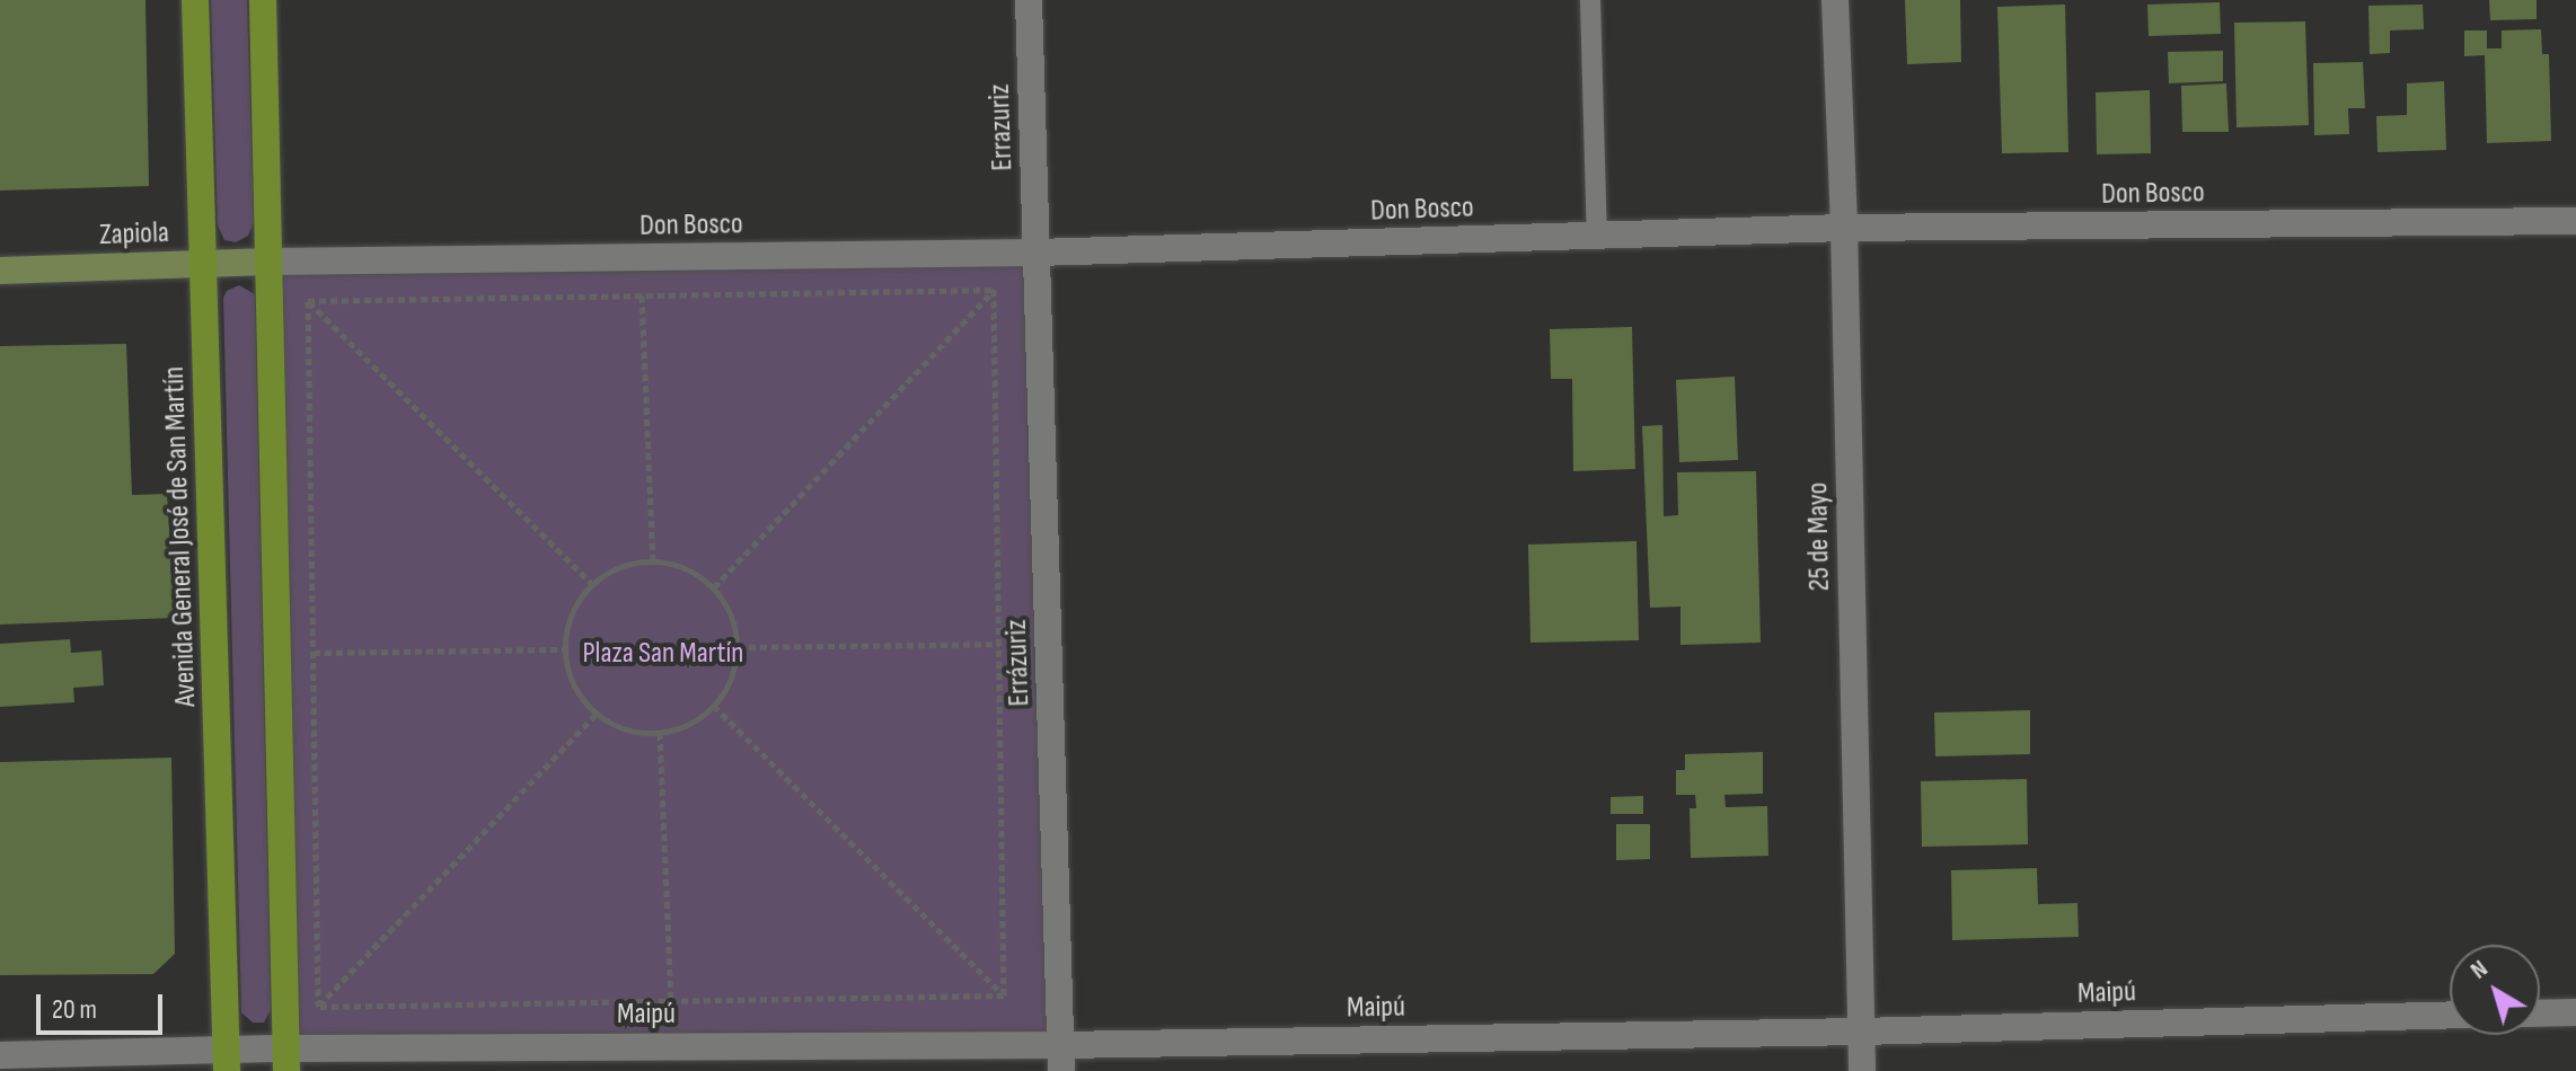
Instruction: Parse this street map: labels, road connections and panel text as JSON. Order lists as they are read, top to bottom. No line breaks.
{"streets":{"main road":["Avenida General José de San Martín"],"street":["Errazuriz","Don Bosco","Zapiola","25 de Mayo","Errázuriz","Maipú"]},"crossings":[["Errazuriz","Don Bosco"],["Errazuriz","Errázuriz"],["Don Bosco","Zapiola"],["Don Bosco","25 de Mayo"],["Don Bosco","Errázuriz"],["Zapiola","Avenida General José de San Martín"],["Avenida General José de San Martín","Maipú"],["25 de Mayo","Maipú"],["Errázuriz","Maipú"]],"parks":["Plaza San Martín"],"scale_bar":"20 m","north":"top left"}
